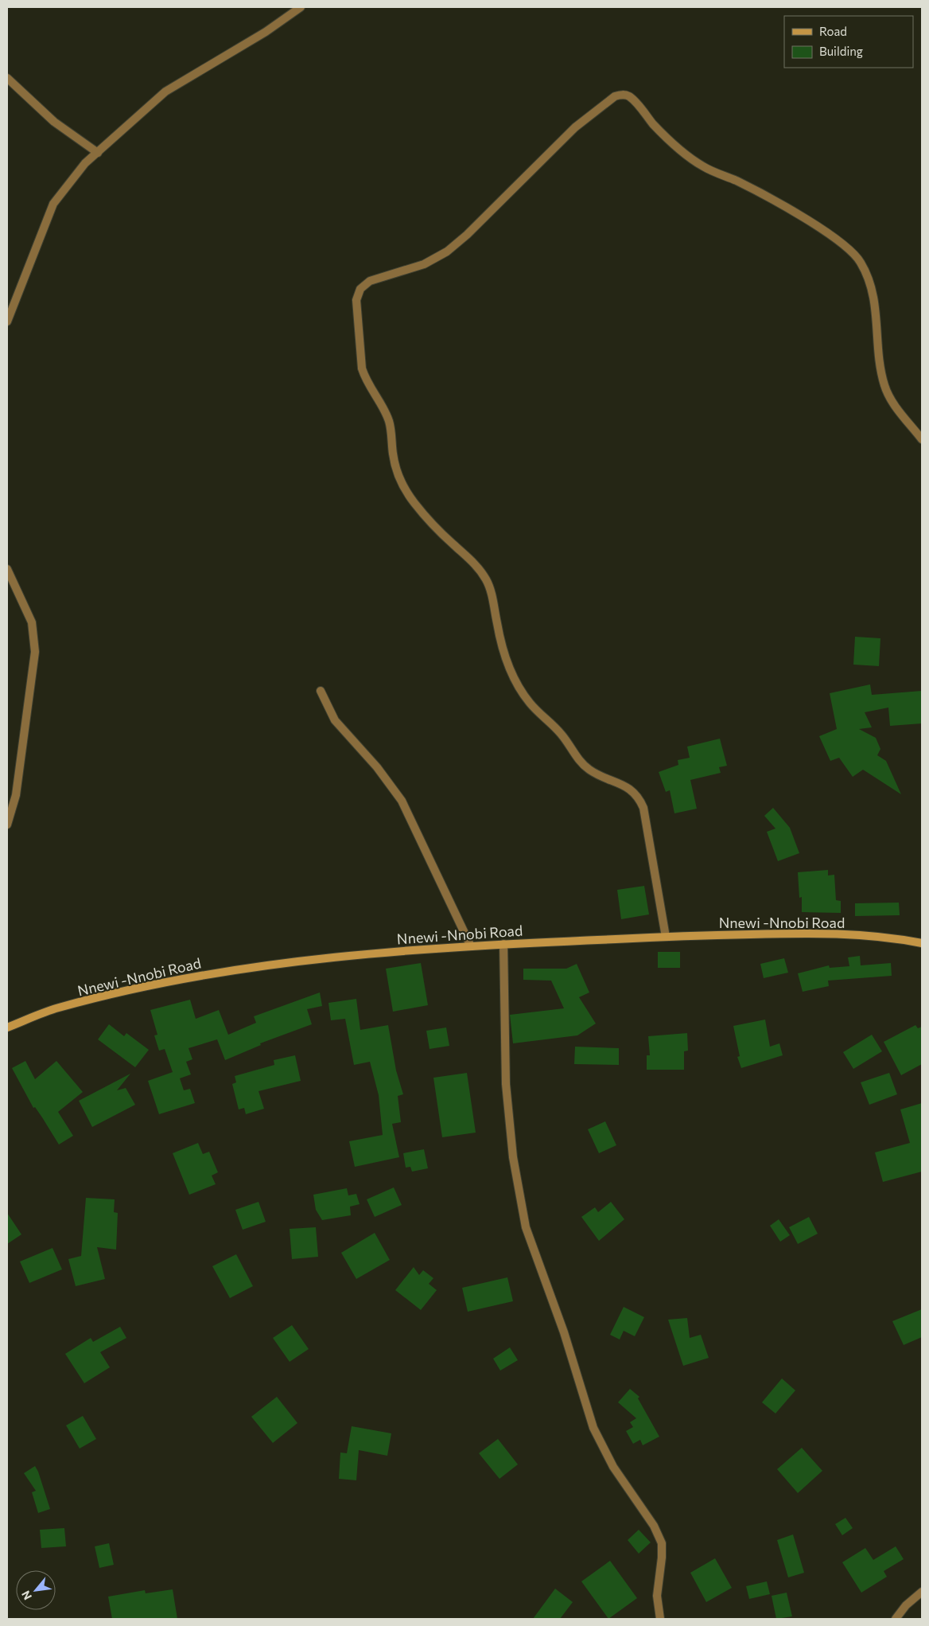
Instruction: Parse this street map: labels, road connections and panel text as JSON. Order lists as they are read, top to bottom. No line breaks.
{"streets":{"main road":["Nnewi -Nnobi Road"]},"legend":["Road","Building"],"north":"bottom left"}
